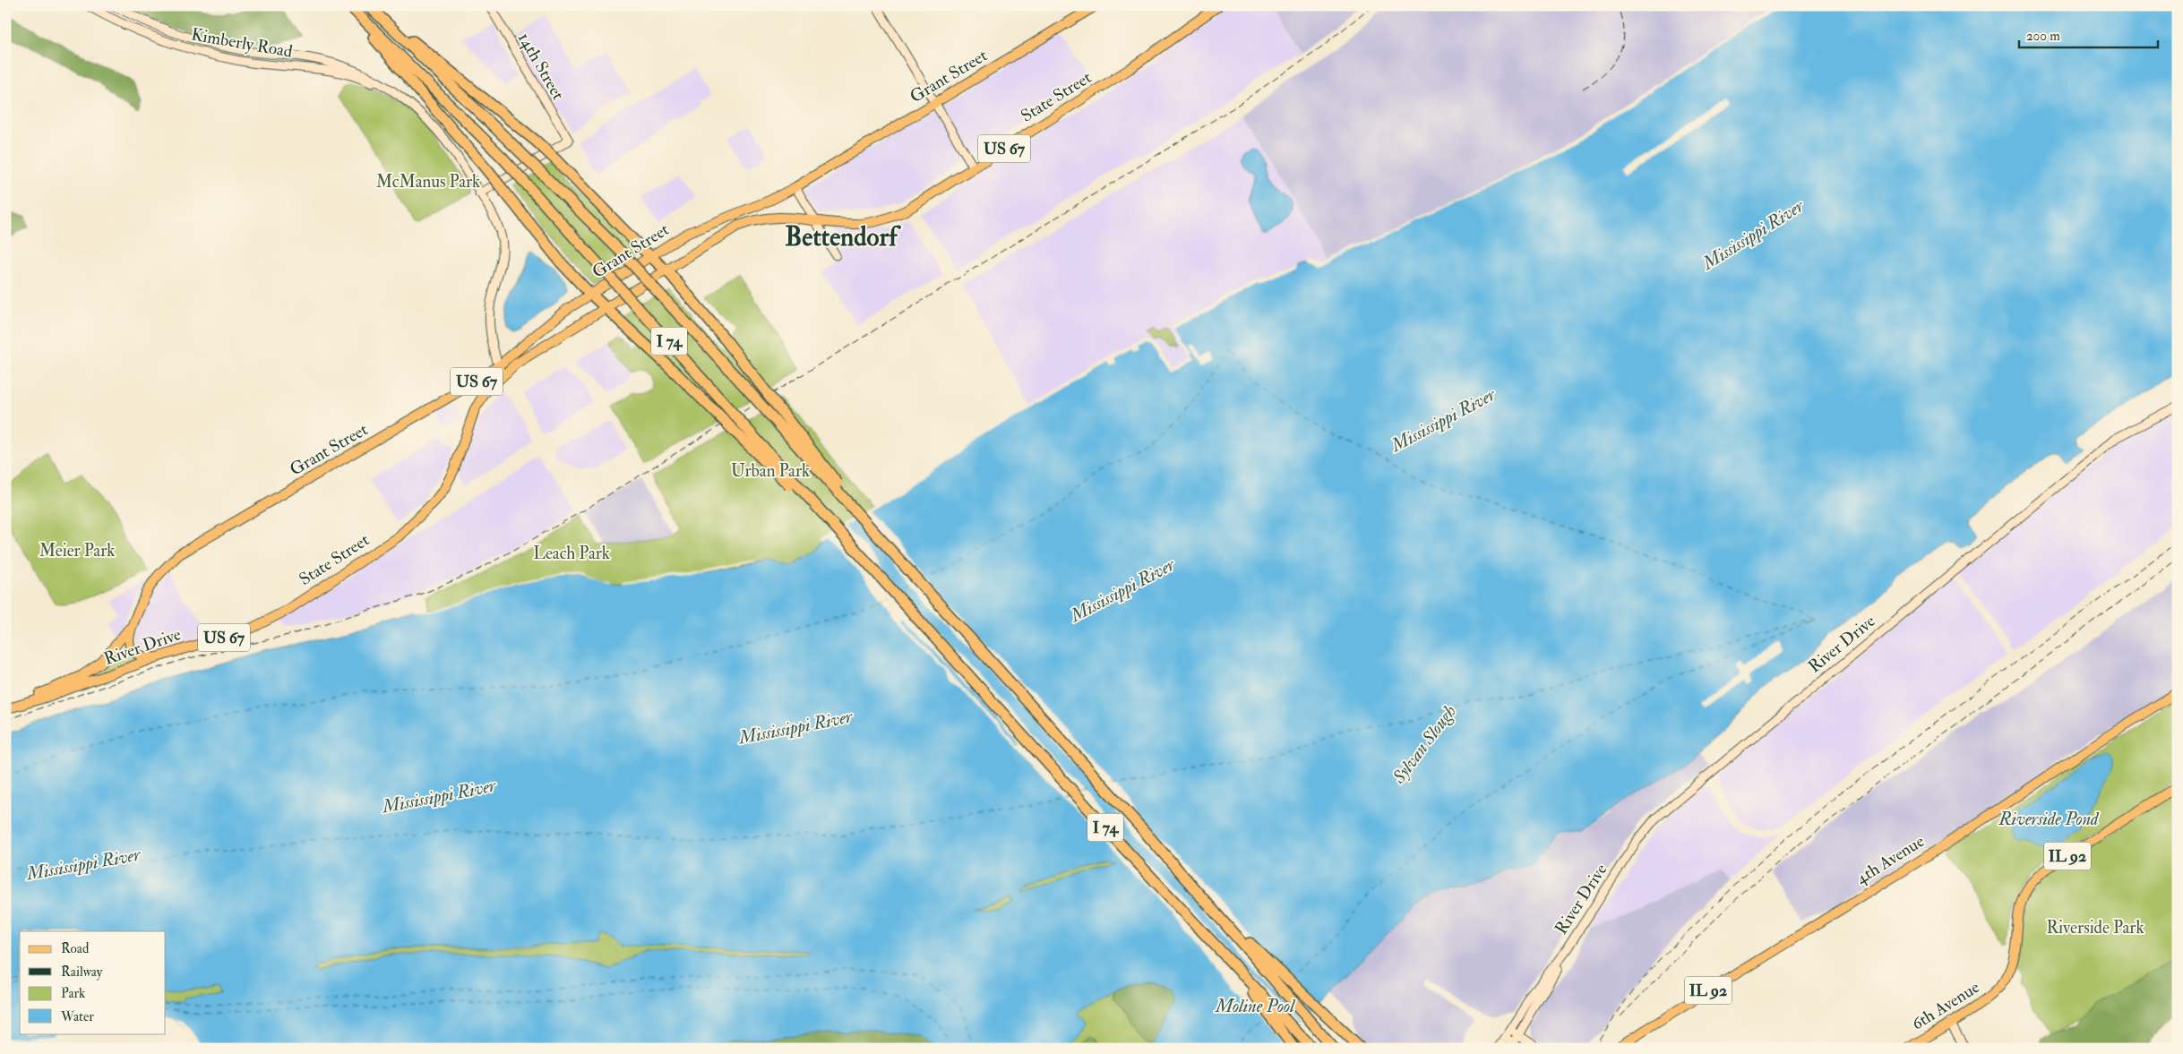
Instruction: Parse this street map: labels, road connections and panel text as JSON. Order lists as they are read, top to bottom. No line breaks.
{"streets":{"highway":["I 74"],"main road":["Grant Street","State Street","US 67","River Drive","IL 92","4th Avenue","6th Avenue"],"street":["Kimberly Road","14th Street"]},"crossings":[["Kimberly Road","14th Street"],["Kimberly Road","Grant Street"],["Kimberly Road","State Street"],["Grant Street","State Street"],["Grant Street","US 67"],["State Street","River Drive"],["US 67","River Drive"]],"districts":["Bettendorf"],"water":["Mississippi River","Sylvan Slough","Riverside Pond","Moline Pool"],"parks":["McManus Park","Urban Park","Meier Park","Leach Park","Riverside Park"],"legend":["Road","Railway","Park","Water"],"scale_bar":"200 m"}
